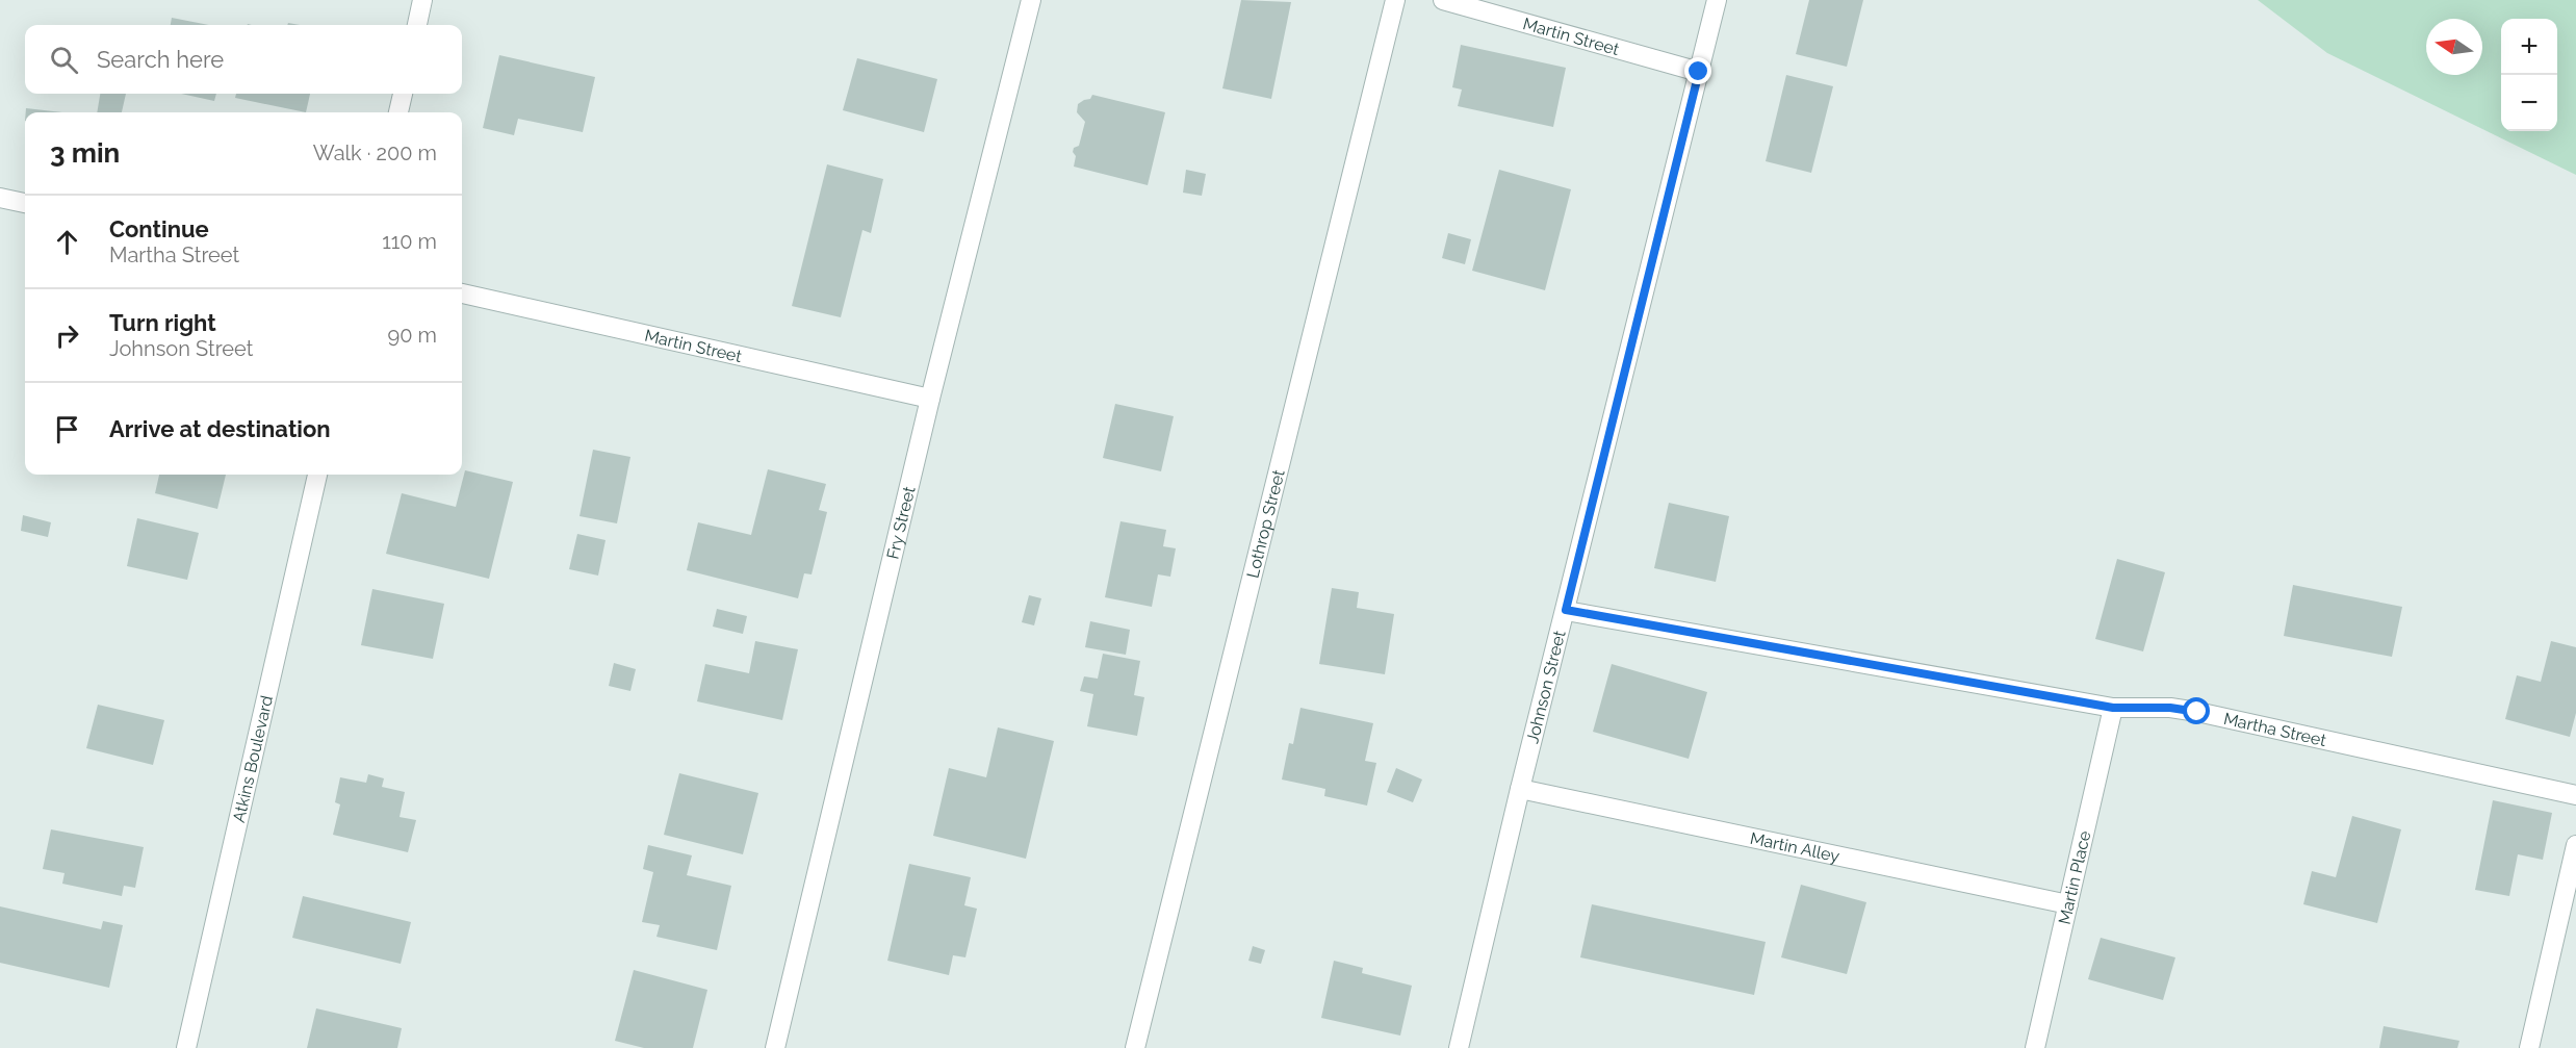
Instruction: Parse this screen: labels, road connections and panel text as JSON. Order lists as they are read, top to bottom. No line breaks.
{"streets":{"street":["Martin Street","Fry Street","Lothrop Street","Johnson Street","Martha Street","Atkins Boulevard","Martin Alley","Martin Place"]},"crossings":[["Martin Street","Fry Street"],["Martin Street","Johnson Street"],["Johnson Street","Martha Street"],["Johnson Street","Martin Alley"],["Martha Street","Martin Place"],["Martin Alley","Martin Place"]],"north":"left","page":{"map_buttons":["+","−"],"search":"Search here","heading":["3 min","Walk · 200 m"],"list":[["Continue","Martha Street","110 m"],["Turn right","Johnson Street","90 m"],"Arrive at destination"]}}
